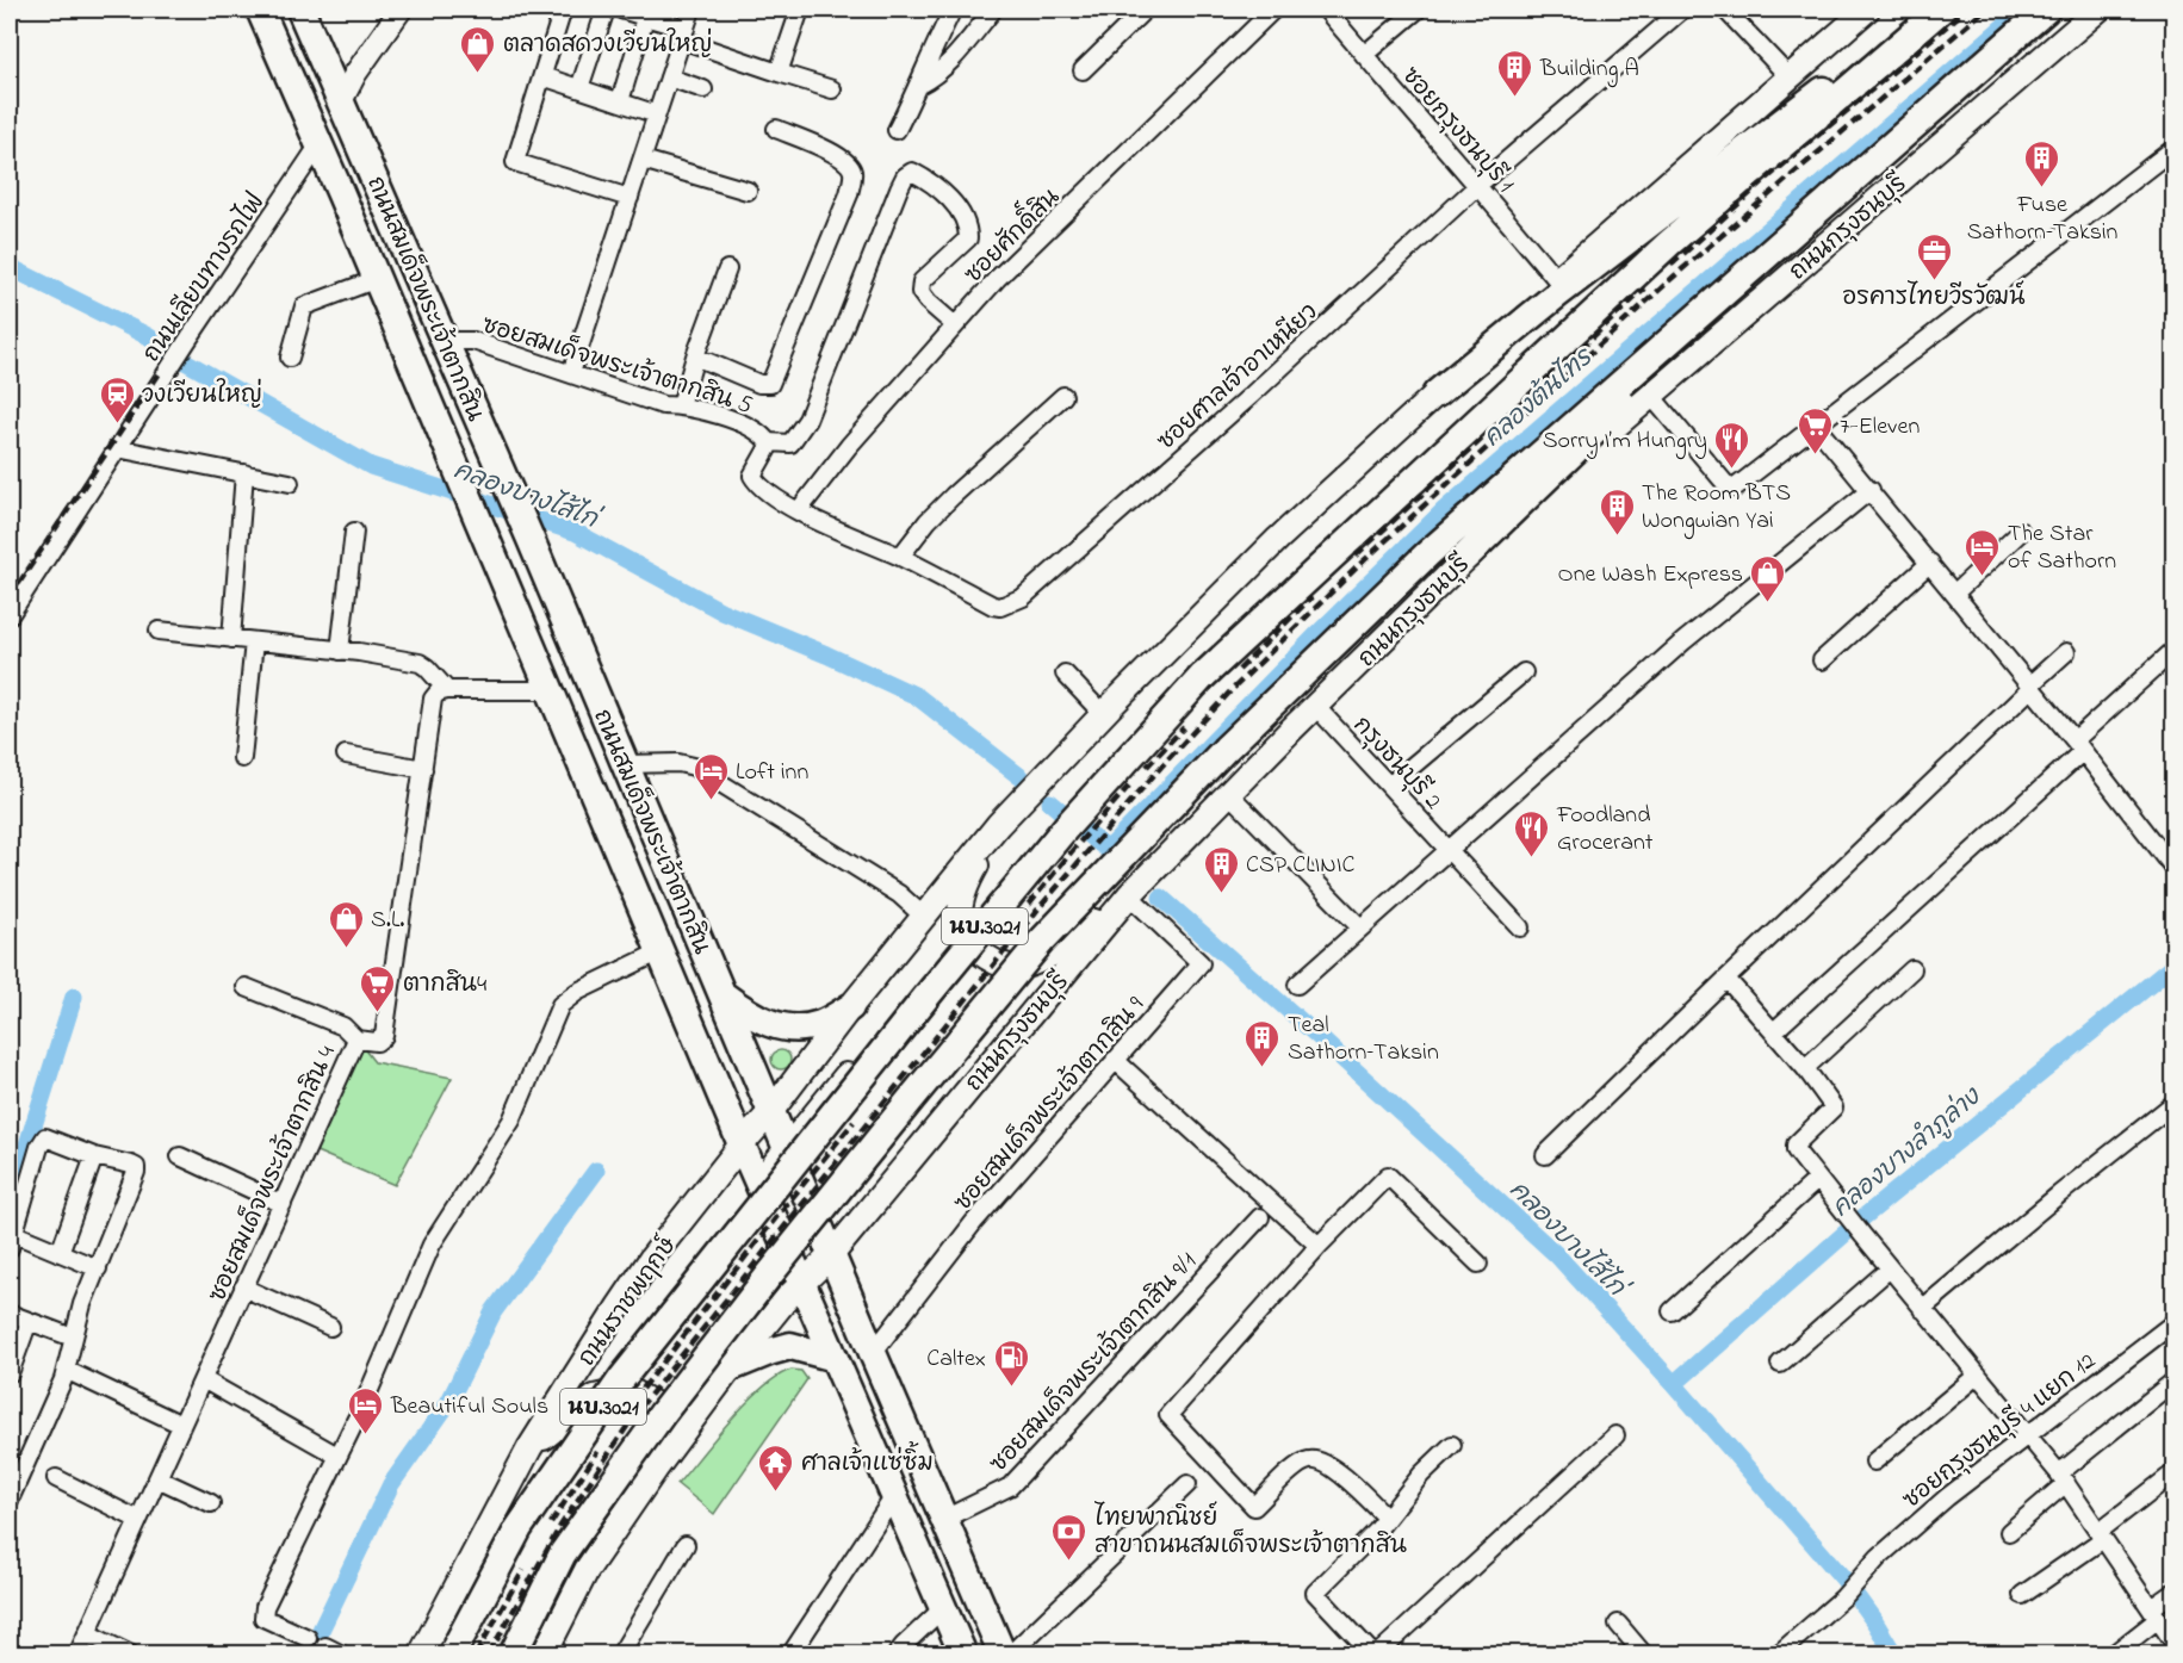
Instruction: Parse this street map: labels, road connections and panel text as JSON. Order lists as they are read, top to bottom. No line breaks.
{"streets":{"main road":["ถนนกรุงธนบุรี","ถนนสมเด็จพระเจ้าตากสิน","นบ.3021","ถนนราชพฤกษ์"],"street":["ซอยกรุงธนบุรี 1","ซอยศักดิ์สิน","ถนนเลียบทางรถไฟ","ซอยสมเด็จพระเจ้าตากสิน 5","ซอยศาลเจ้าอาเหนียว","กรุงธนบุรี 2","ซอยสมเด็จพระเจ้าตากสิน 9","ซอยสมเด็จพระเจ้าตากสิน 4","ซอยสมเด็จพระเจ้าตากสิน 9/1","ซอยกรุงธนบุรี 4 แยก 12"]},"crossings":[["ซอยกรุงธนบุรี 1","ซอยศาลเจ้าอาเหนียว"],["ถนนกรุงธนบุรี","ถนนสมเด็จพระเจ้าตากสิน"],["ถนนกรุงธนบุรี","กรุงธนบุรี 2"],["ถนนกรุงธนบุรี","นบ.3021"],["ถนนกรุงธนบุรี","ซอยสมเด็จพระเจ้าตากสิน 9"],["ซอยศักดิ์สิน","ซอยสมเด็จพระเจ้าตากสิน 5"],["ถนนเลียบทางรถไฟ","ถนนสมเด็จพระเจ้าตากสิน"],["ถนนสมเด็จพระเจ้าตากสิน","ซอยสมเด็จพระเจ้าตากสิน 5"],["ถนนสมเด็จพระเจ้าตากสิน","นบ.3021"],["ถนนสมเด็จพระเจ้าตากสิน","ซอยสมเด็จพระเจ้าตากสิน 9"],["ถนนสมเด็จพระเจ้าตากสิน","ถนนราชพฤกษ์"],["ถนนสมเด็จพระเจ้าตากสิน","ซอยสมเด็จพระเจ้าตากสิน 9/1"],["ซอยสมเด็จพระเจ้าตากสิน 5","ซอยศาลเจ้าอาเหนียว"],["นบ.3021","ถนนราชพฤกษ์"]],"water":["คลองต้นไทร","คลองบางไส้ไก่","คลองบางลำภูล่าง"],"places":{"shop":["ตลาดสดวงเวียนใหญ่","One Wash Express","S.L."],"building":["Building A","Fuse Sathorn–Taksin","The Room BTS Wongwian Yai","CSP CLINIC","Teal Sathorn–Taksin"],"office":["อรคารไทยวีรวัฒน์"],"station":["วงเวียนใหญ่"],"supermarket":["7-Eleven","ตากสิน4"],"restaurant":["Sorry I’m Hungry","Foodland Grocerant"],"hotel":["The Star of Sathorn","Loft inn","Beautiful Souls"],"fuel station":["Caltex"],"temple":["ศาลเจ้าแซ่ซิ้ม"],"bank":["ไทยพาณิชย์ สาขาถนนสมเด็จพระเจ้าตากสิน"]}}
